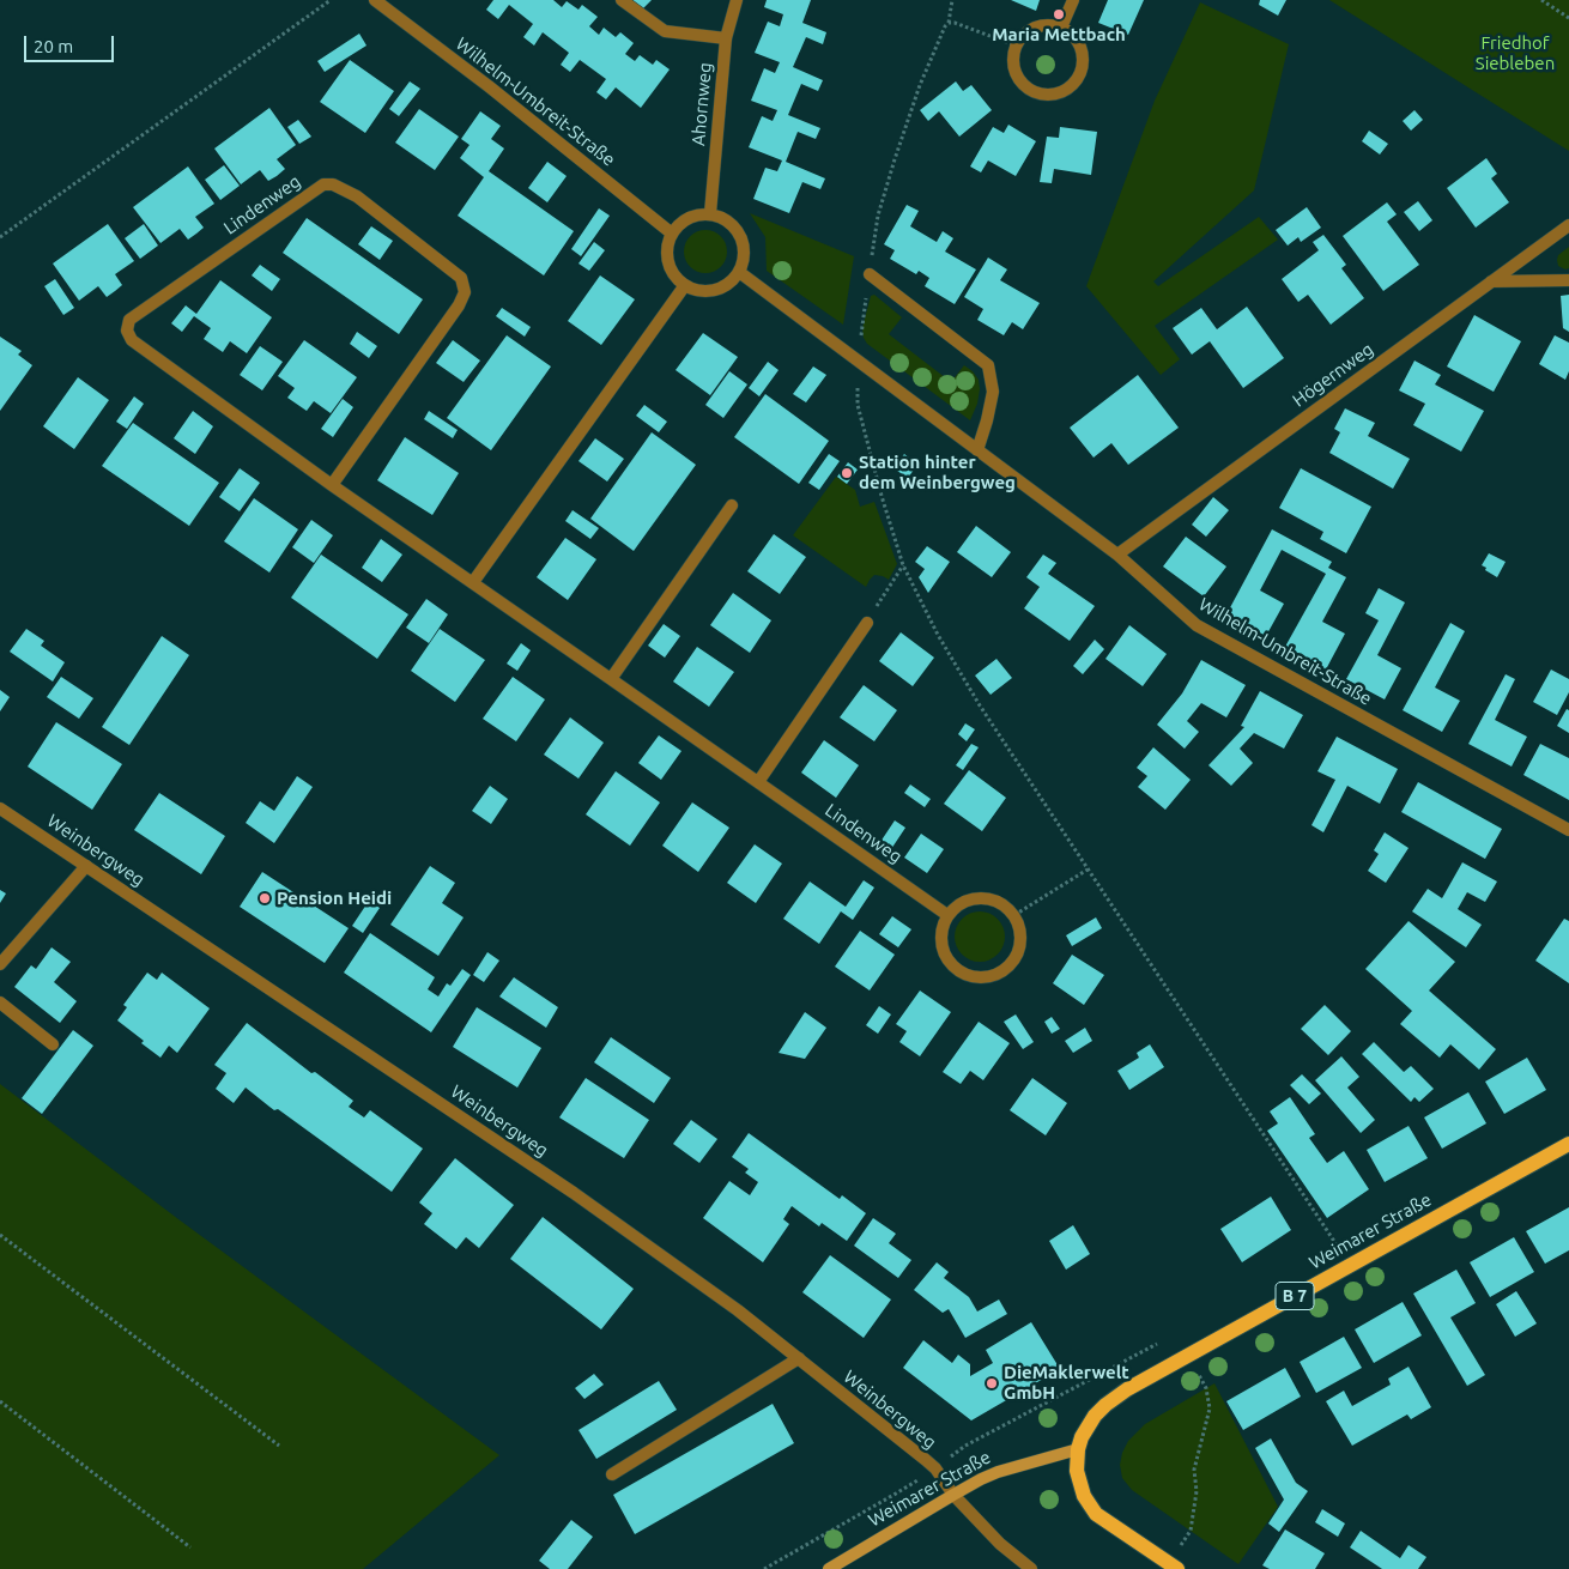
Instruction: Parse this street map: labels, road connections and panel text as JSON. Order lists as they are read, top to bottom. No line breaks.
{"streets":{"main road":["Weimarer Straße","B 7"],"street":["Wilhelm-Umbreit-Straße","Ahornweg","Lindenweg","Högernweg","Weinbergweg"]},"crossings":[["Wilhelm-Umbreit-Straße","Ahornweg"],["Wilhelm-Umbreit-Straße","Högernweg"],["Weinbergweg","Weimarer Straße"],["Weimarer Straße","B 7"]],"parks":["Friedhof Siebleben"],"places":["Maria Mettbach","Station hinter dem Weinbergweg","Pension Heidi","DieMaklerwelt GmbH"],"scale_bar":"20 m"}
